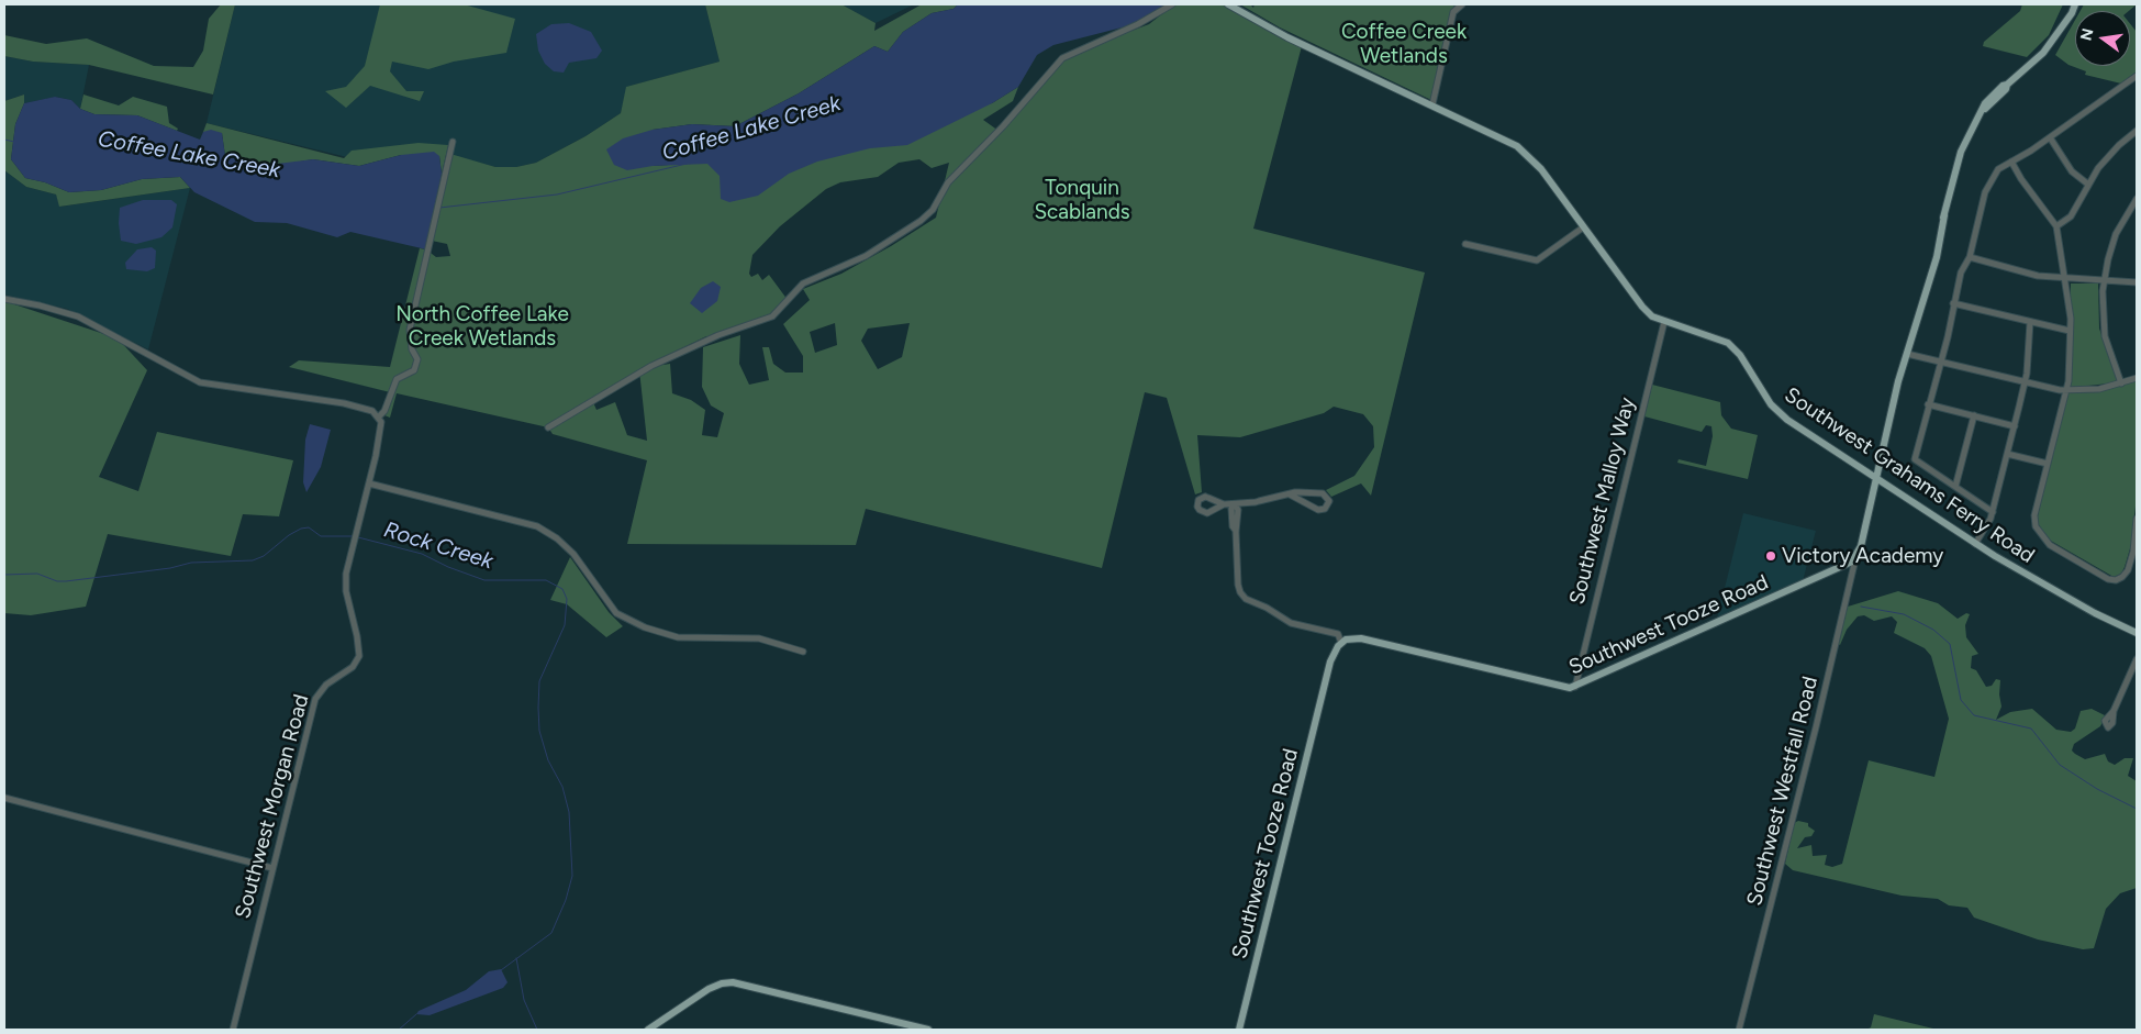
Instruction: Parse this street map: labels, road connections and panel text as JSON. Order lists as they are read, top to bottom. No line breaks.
{"streets":{"main road":["Southwest Grahams Ferry Road","Southwest Tooze Road"],"street":["Southwest Malloy Way","Southwest Westfall Road","Southwest Morgan Road"]},"crossings":[["Southwest Grahams Ferry Road","Southwest Malloy Way"],["Southwest Malloy Way","Southwest Tooze Road"],["Southwest Tooze Road","Southwest Westfall Road"]],"water":["Coffee Lake Creek","Rock Creek"],"parks":["Coffee Creek Wetlands","Tonquin Scablands","North Coffee Lake Creek Wetlands"],"places":["Victory Academy"],"north":"left"}
